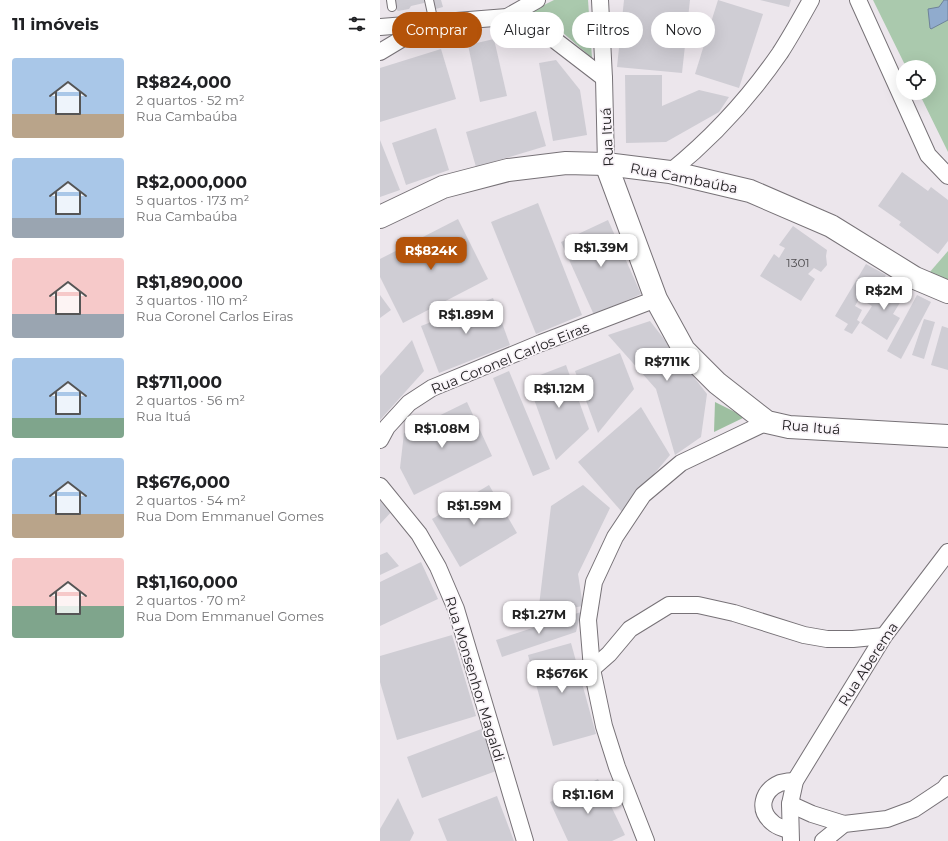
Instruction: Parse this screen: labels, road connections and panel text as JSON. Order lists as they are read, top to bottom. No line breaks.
{"streets":{"street":["Rua Ituá","Rua Cambaúba","Rua Coronel Carlos Eiras","Rua Aberema","Rua Monsenhor Magaldi"]},"crossings":[["Rua Ituá","Rua Cambaúba"],["Rua Ituá","Rua Coronel Carlos Eiras"]],"house_numbers":["1301"],"page":{"heading":"11 imóveis","chip":["Comprar","Alugar","Filtros","Novo"],"list":[{"name":"R$824,000","note":"2 quartos · 52 m² · Rua Cambaúba"},{"name":"R$2,000,000","note":"5 quartos · 173 m² · Rua Cambaúba"},{"name":"R$1,890,000","note":"3 quartos · 110 m² · Rua Coronel Carlos Eiras"},{"name":"R$711,000","note":"2 quartos · 56 m² · Rua Ituá"},{"name":"R$676,000","note":"2 quartos · 54 m² · Rua Dom Emmanuel Gomes"},{"name":"R$1,160,000","note":"2 quartos · 70 m² · Rua Dom Emmanuel Gomes"}],"price":["R$1.39M","R$824K","R$2M","R$1.89M","R$711K","R$1.12M","R$1.08M","R$1.59M","R$1.27M","R$676K","R$1.16M"]}}
